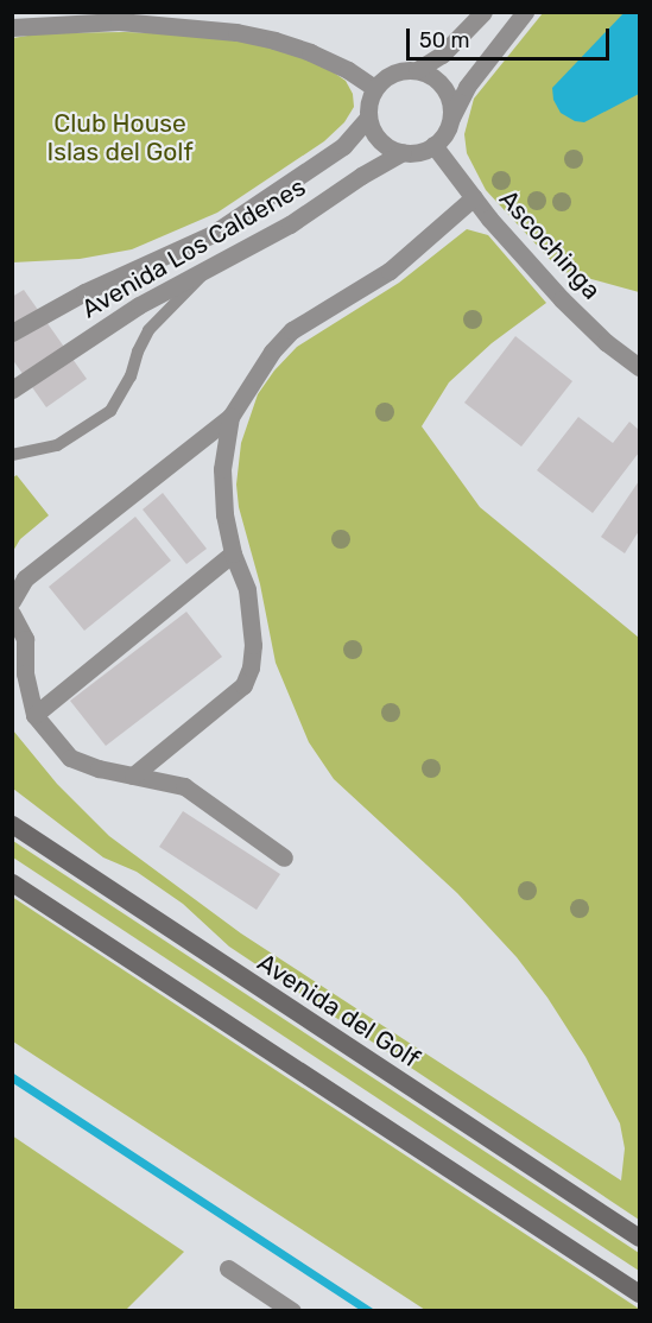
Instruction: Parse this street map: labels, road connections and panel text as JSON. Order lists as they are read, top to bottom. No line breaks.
{"streets":{"street":["Ascochinga","Avenida Los Caldenes","Avenida del Golf"]},"crossings":[["Ascochinga","Avenida Los Caldenes"]],"parks":["Club House Islas del Golf"],"scale_bar":"50 m"}
